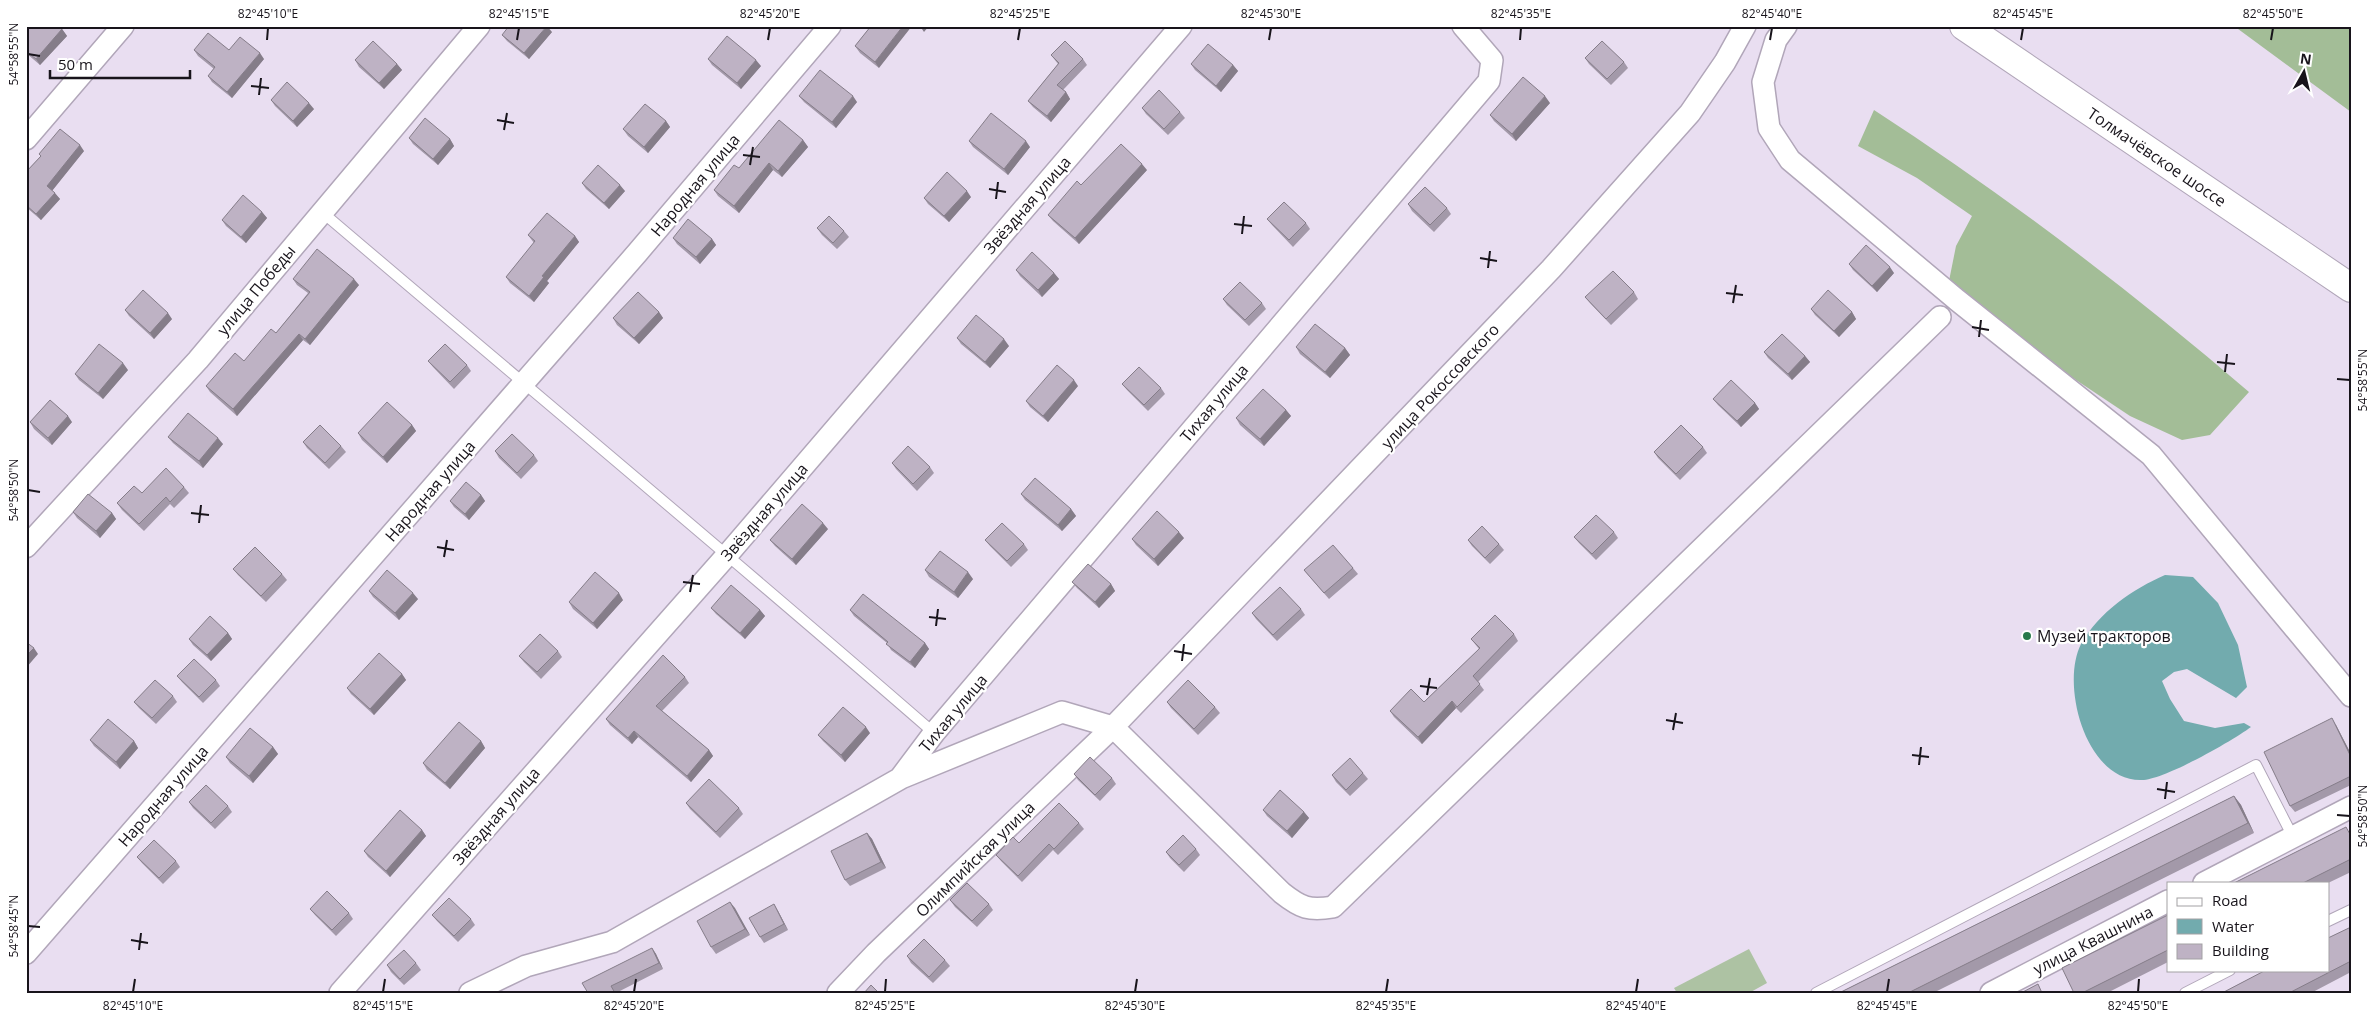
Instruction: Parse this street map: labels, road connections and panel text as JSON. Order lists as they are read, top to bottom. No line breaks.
{"streets":{"main road":["Толмачёвское шоссе"],"street":["Народная улица","Звёздная улица","улица Победы","улица Рокоссовского","Тихая улица","Олимпийская улица","улица Квашнина"]},"crossings":[["улица Рокоссовского","Олимпийская улица"]],"places":["Музей тракторов"],"legend":["Road","Water","Building"],"scale_bar":"50 m","north":"top","coordinates":["82°45'10\"E","82°45'15\"E","82°45'20\"E","82°45'25\"E","82°45'30\"E","82°45'35\"E","82°45'40\"E","82°45'45\"E","82°45'50\"E","54°58'55\"N","54°58'50\"N","54°58'45\"N"]}
